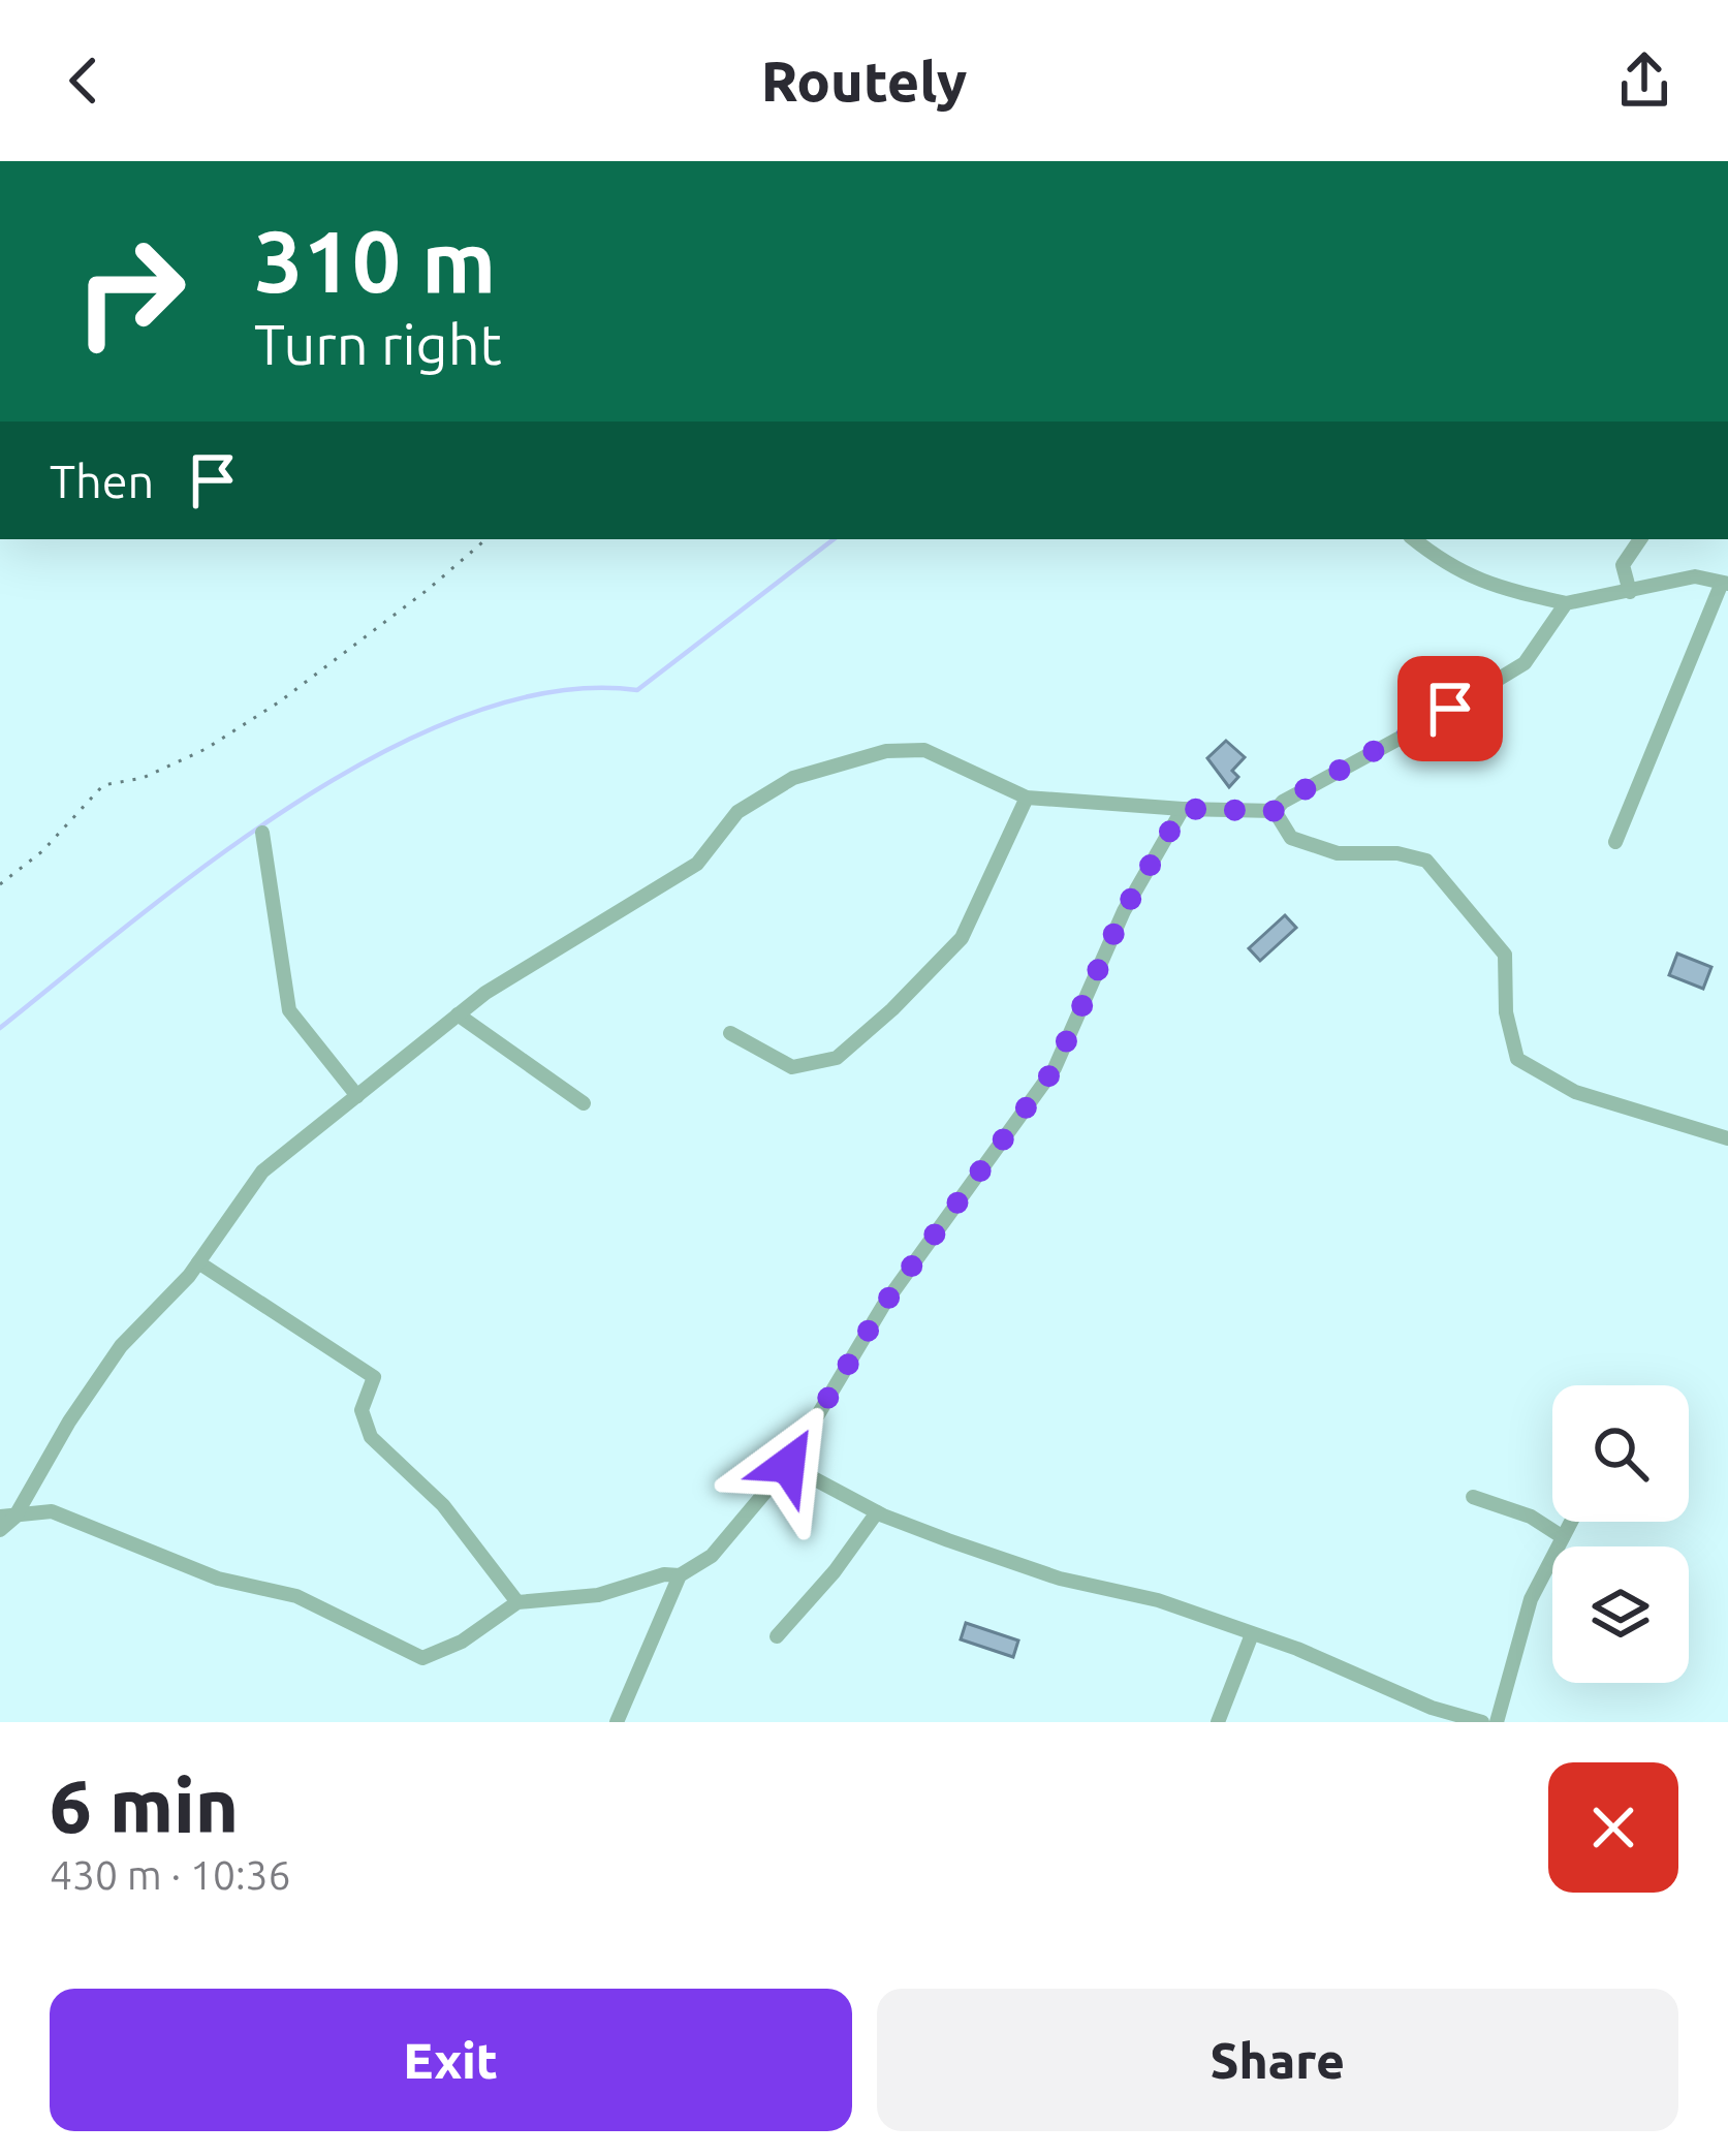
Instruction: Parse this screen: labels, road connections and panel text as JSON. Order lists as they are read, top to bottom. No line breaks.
{"page":{"header":"Routely","turn":["310 m","Turn right"],"then":"Then","heading":["6 min","430 m · 10:36"],"buttons":["Exit","Share"]}}
